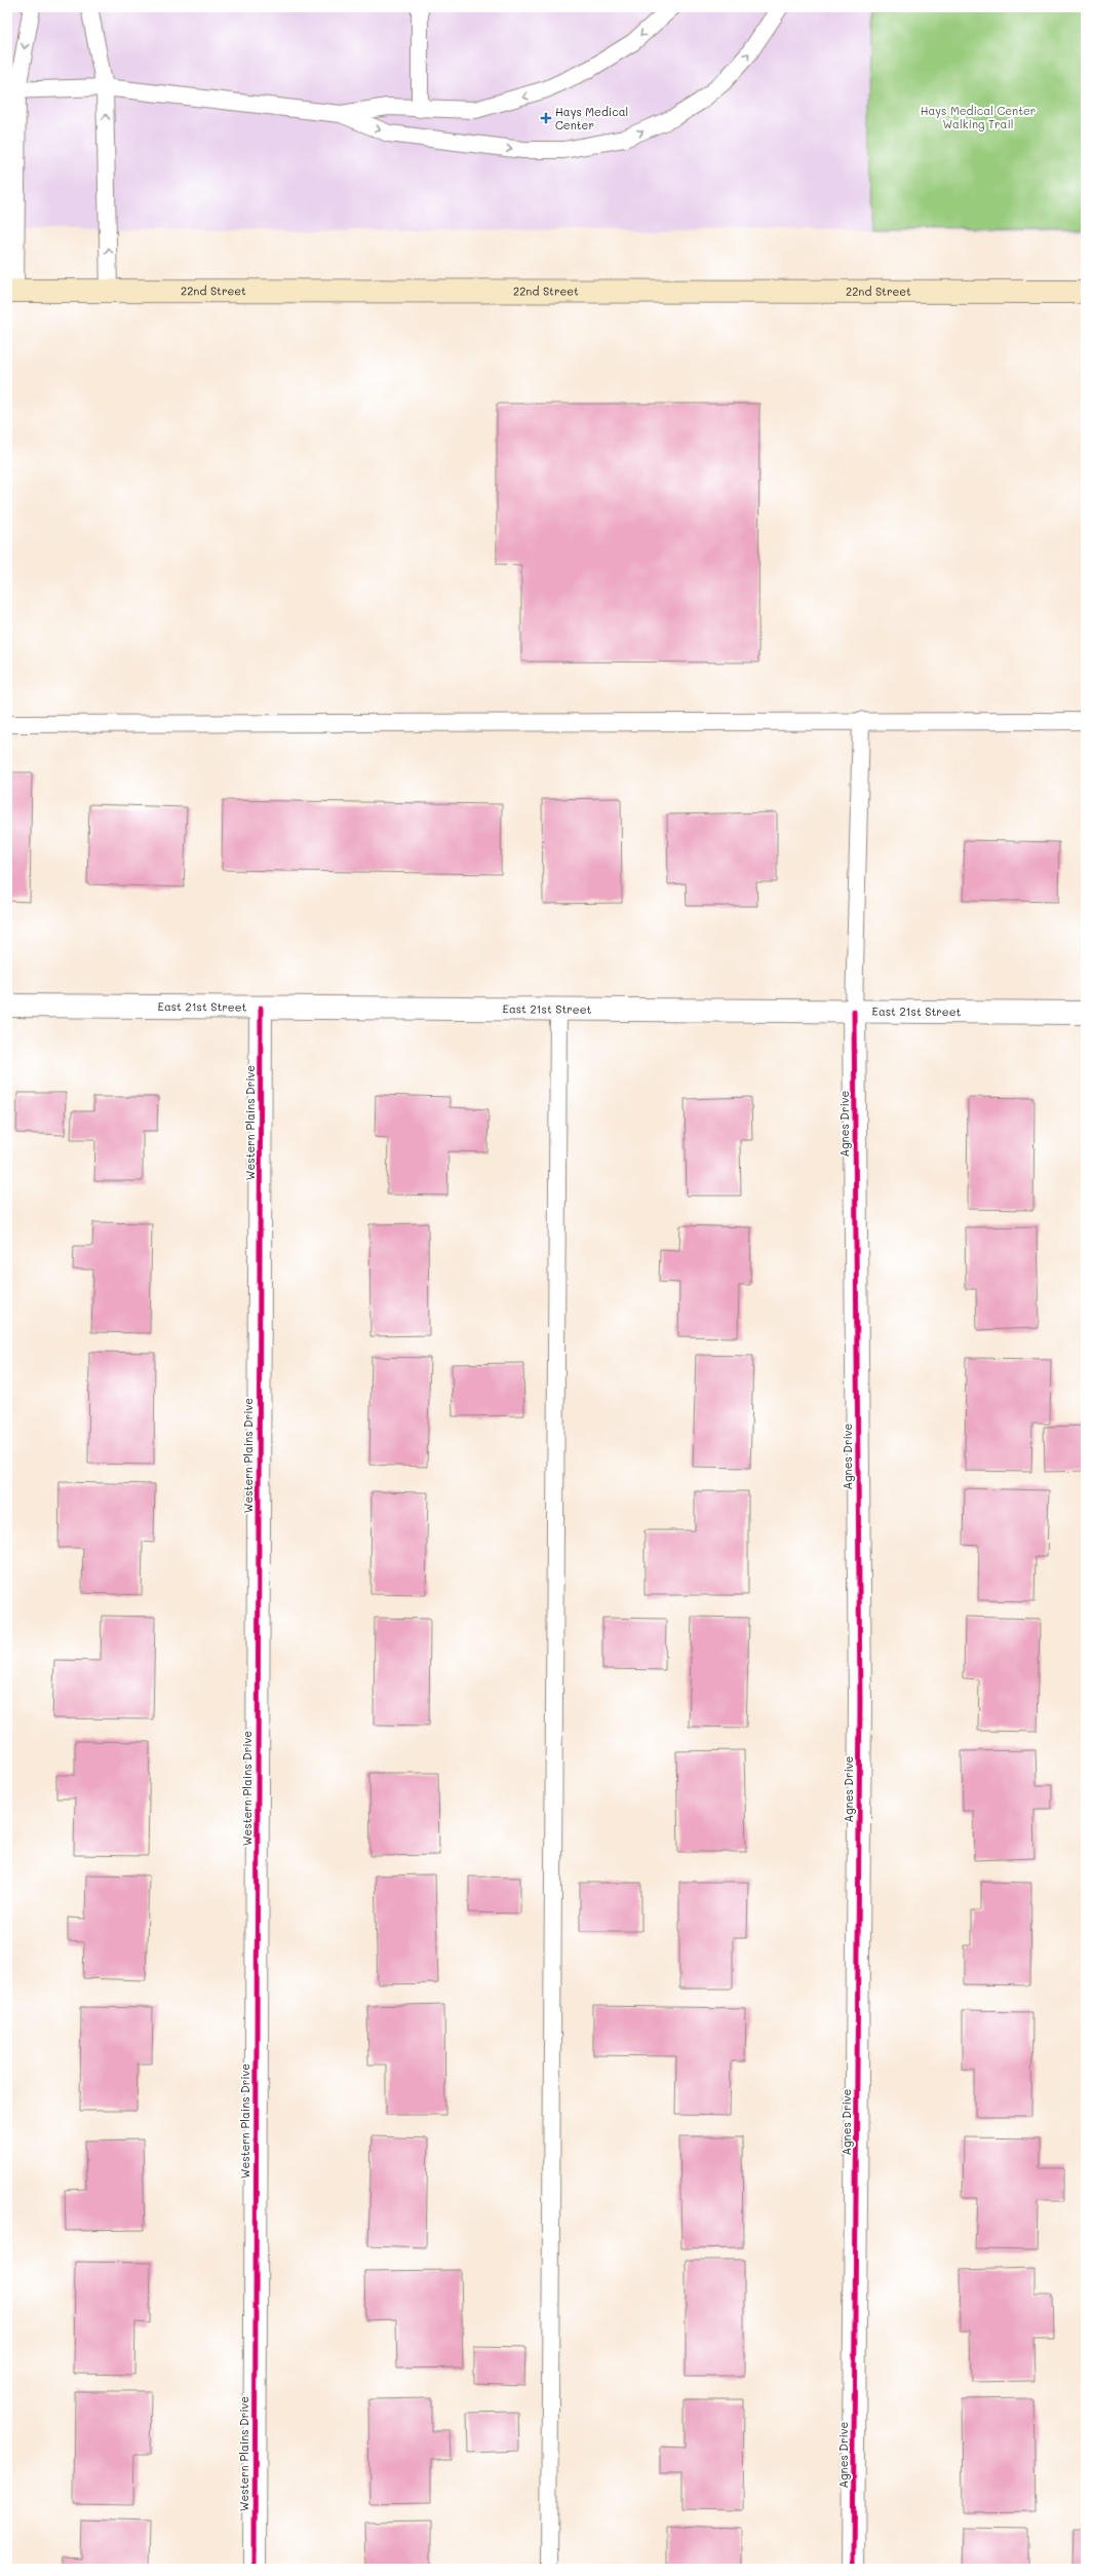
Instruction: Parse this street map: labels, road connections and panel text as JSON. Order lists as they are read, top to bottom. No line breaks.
{"streets":{"street":["22nd Street","East 21st Street","Western Plains Drive","Agnes Drive"]},"crossings":[["East 21st Street","Western Plains Drive"],["East 21st Street","Agnes Drive"]],"parks":["Hays Medical Center Walking Trail"],"places":{"health":["Hays Medical Center"]}}
